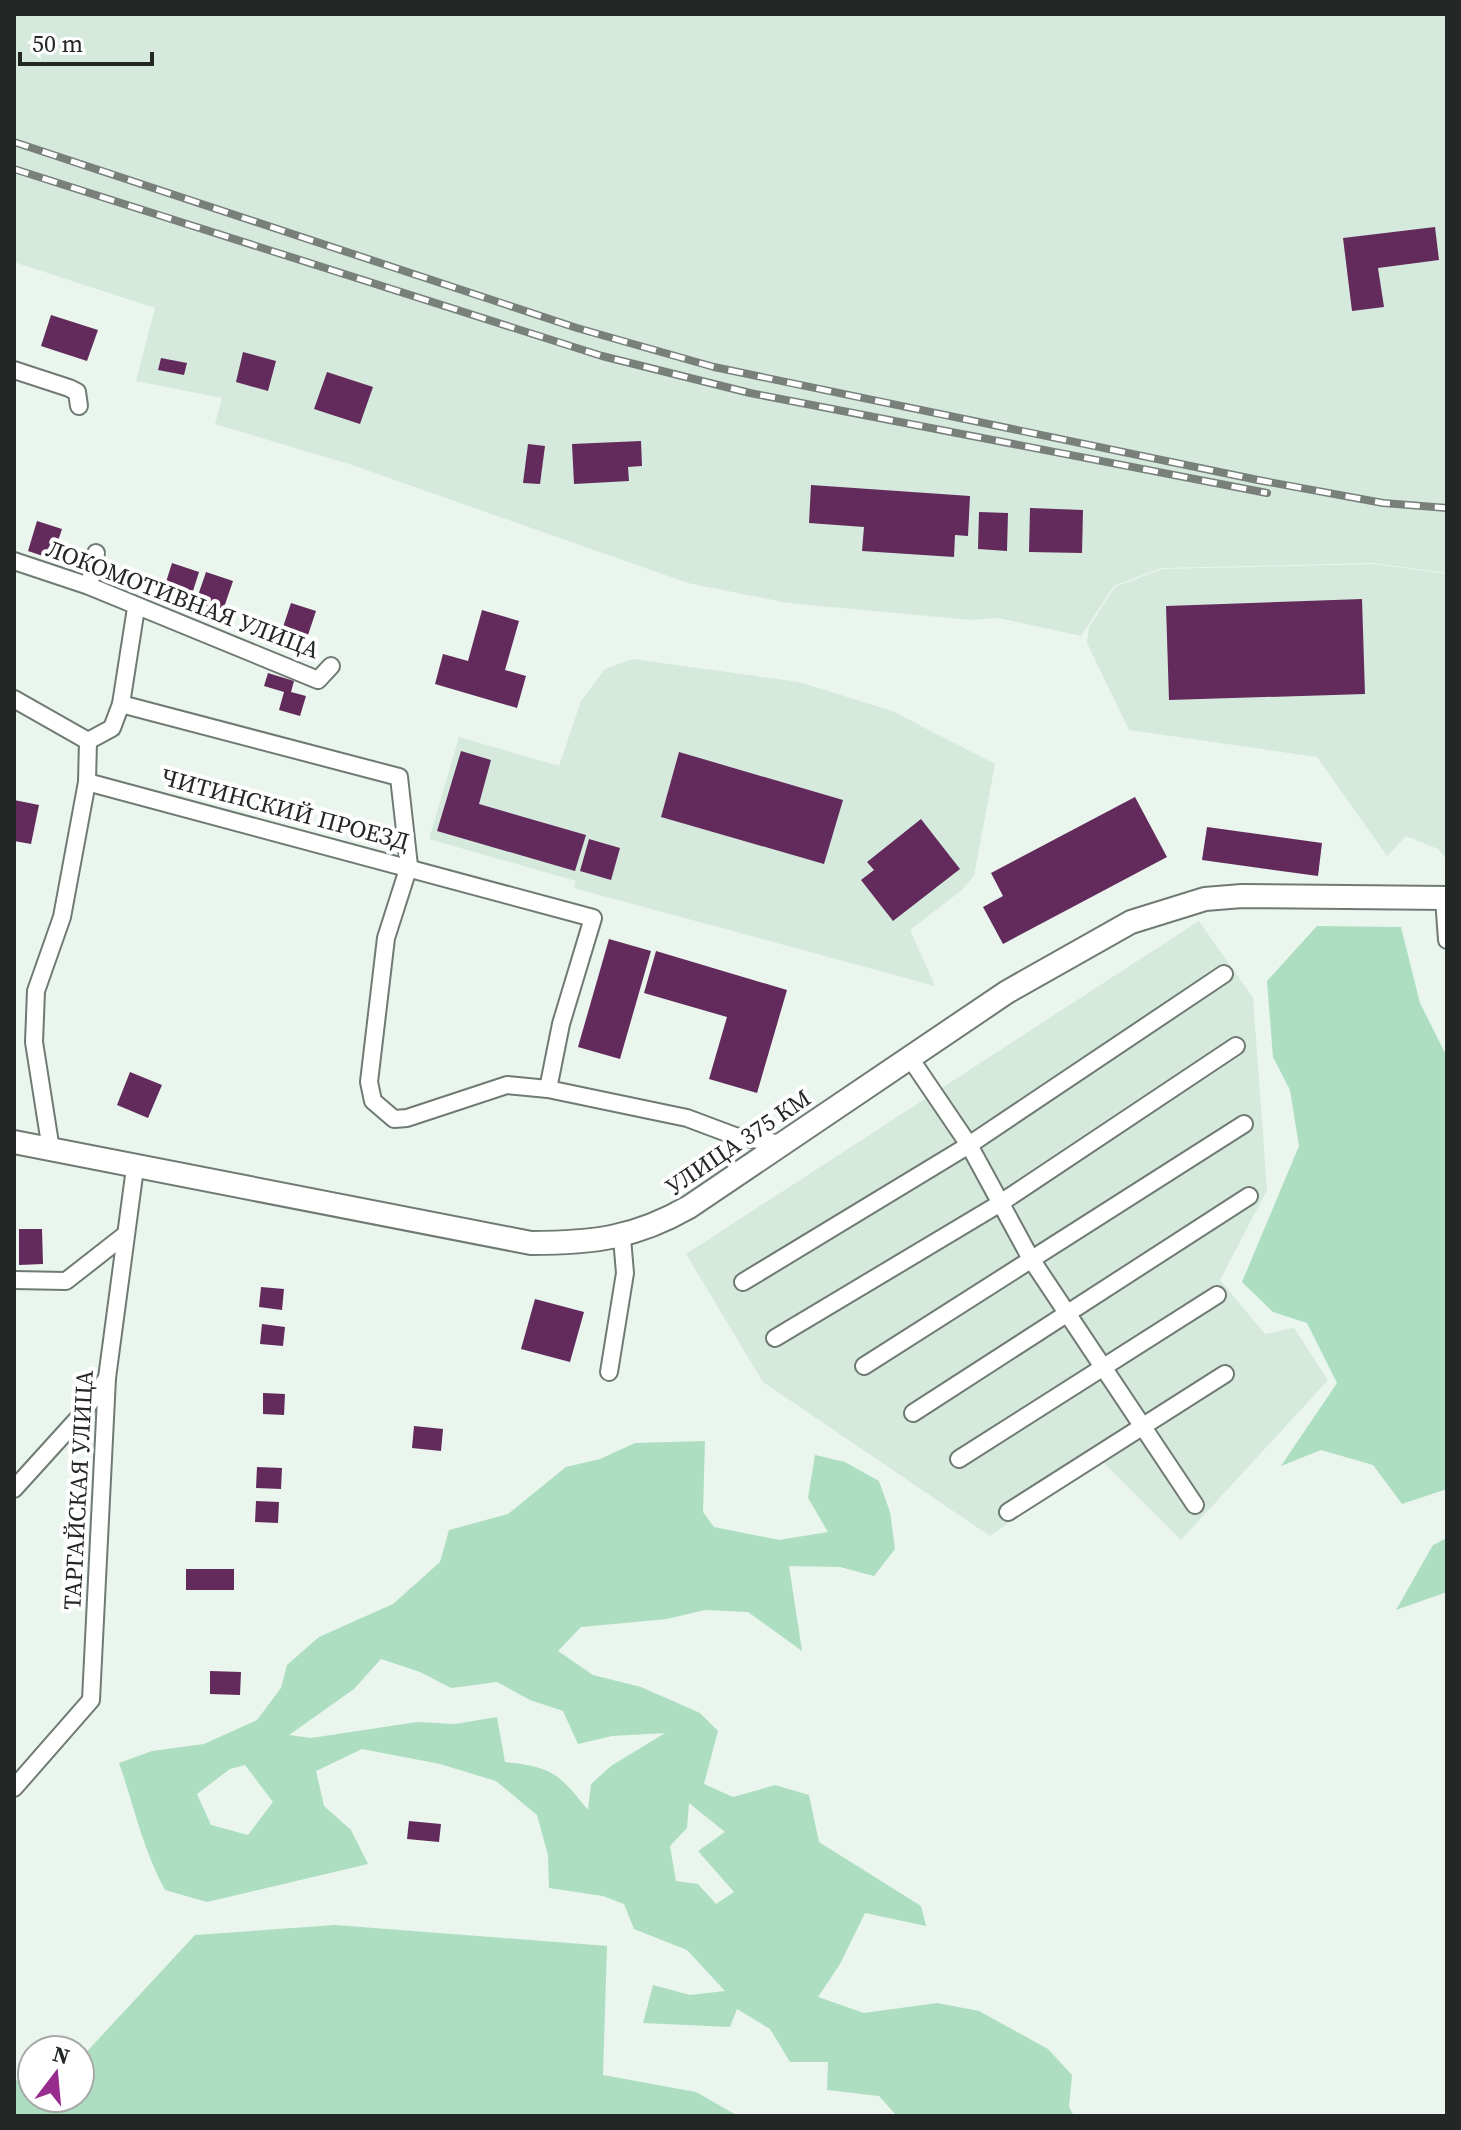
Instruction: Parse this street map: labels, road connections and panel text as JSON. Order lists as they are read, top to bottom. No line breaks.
{"streets":{"main road":["УЛИЦА 375 КМ"],"street":["ЛОКОМОТИВНАЯ УЛИЦА","ЧИТИНСКИЙ ПРОЕЗД","ТАРГАЙСКАЯ УЛИЦА"]},"crossings":[["УЛИЦА 375 КМ","ТАРГАЙСКАЯ УЛИЦА"]],"scale_bar":"50 m","north":"top"}
